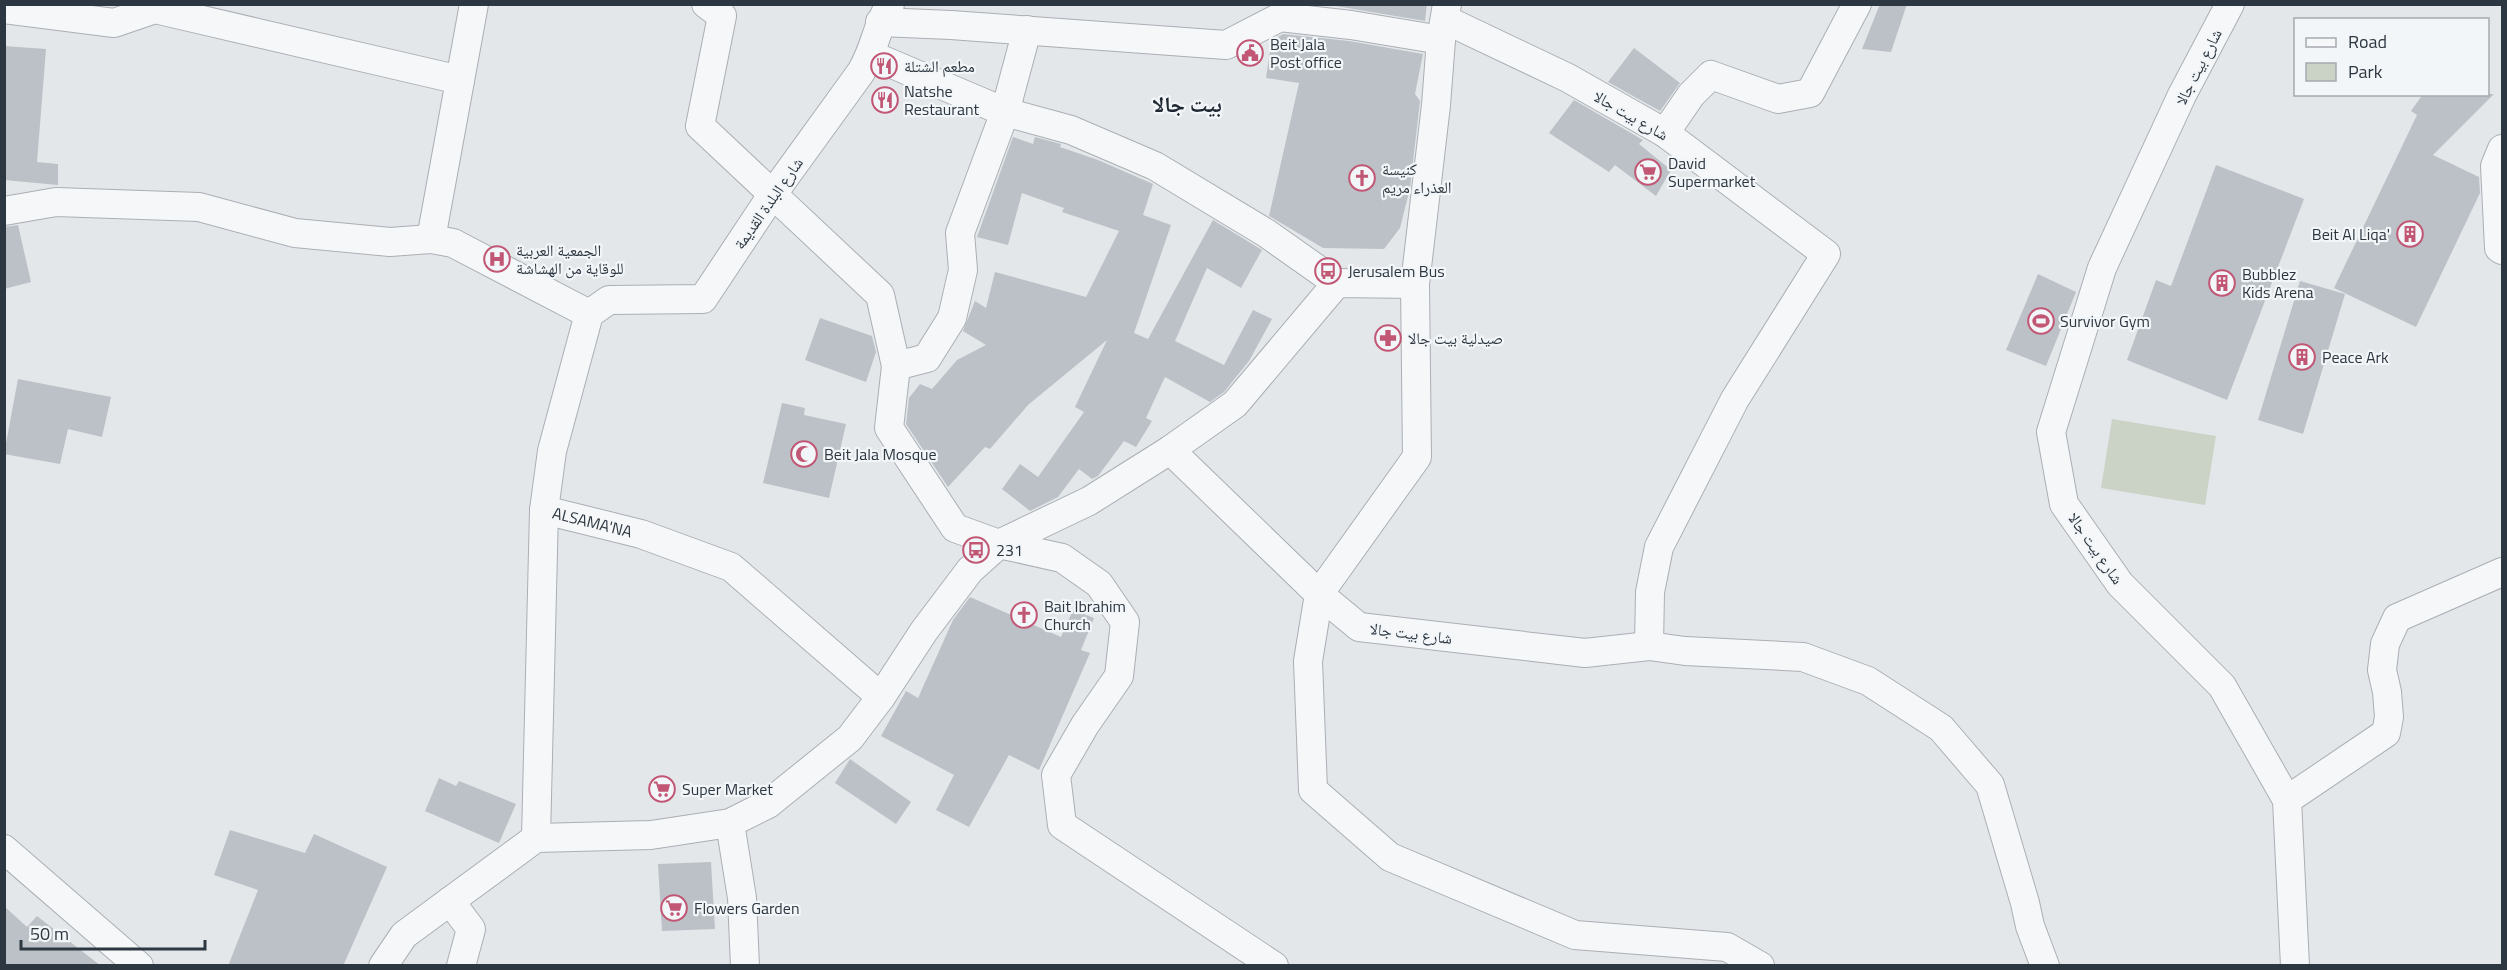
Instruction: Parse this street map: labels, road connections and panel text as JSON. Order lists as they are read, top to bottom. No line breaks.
{"streets":{"street":["شارع بيت جالا","شارع البلدة القديمة","ALSAMA'NA"]},"districts":["بيت جالا"],"places":{"public building":["Beit Jala Post office"],"restaurant":["مطعم الشتلة","Natshe Restaurant"],"supermarket":["David Supermarket","Super Market","Flowers Garden"],"church":["كنيسة العذراء مريم","Bait Ibrahim Church"],"building":["Beit Al Liqa'","Bubblez Kids Arena","Peace Ark"],"hospital":["الجمعية العربية للوقاية من الهشاشة"],"bus stop":["Jerusalem Bus","231"],"sports":["Survivor Gym"],"pharmacy":["صيدلية بيت جالا"],"mosque":["Beit Jala Mosque"]},"legend":["Road","Park"],"scale_bar":"50 m"}
